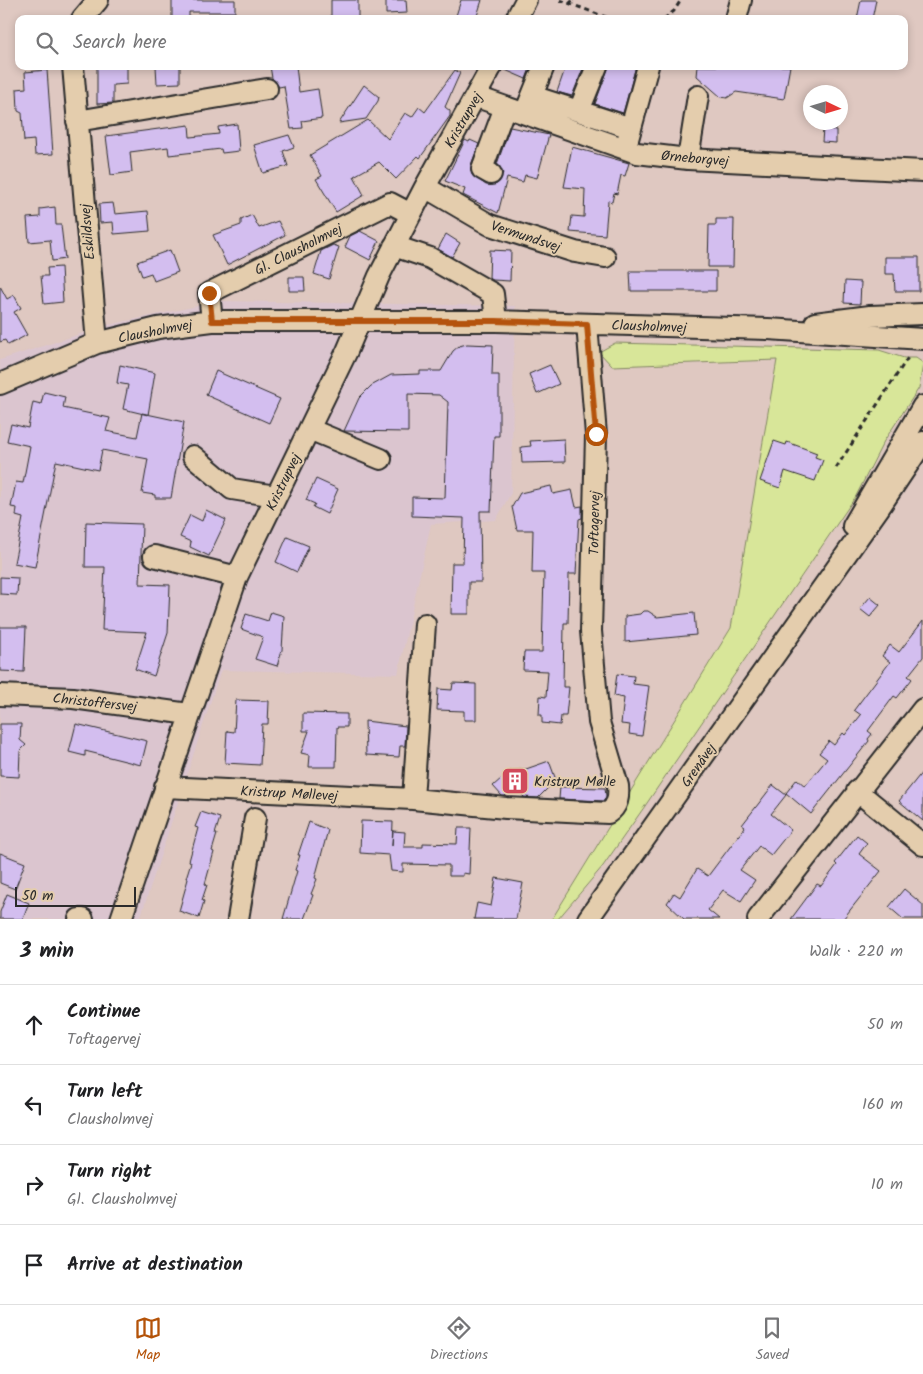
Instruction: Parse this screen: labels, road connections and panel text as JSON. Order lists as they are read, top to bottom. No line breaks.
{"streets":{"street":["Kristrupvej","Ørneborgvej","Eskildsvej","Vermundsvej","Gl. Clausholmvej","Clausholmvej","Toftagervej","Christoffersvej","Grenåvej","Kristrup Møllevej"]},"crossings":[["Kristrupvej","Ørneborgvej"],["Kristrupvej","Vermundsvej"],["Kristrupvej","Gl. Clausholmvej"],["Kristrupvej","Clausholmvej"],["Kristrupvej","Christoffersvej"],["Kristrupvej","Kristrup Møllevej"],["Eskildsvej","Clausholmvej"],["Gl. Clausholmvej","Clausholmvej"],["Clausholmvej","Toftagervej"],["Toftagervej","Kristrup Møllevej"]],"places":{"building":["Kristrup Mølle"]},"scale_bar":"50 m","north":"right","page":{"search":"Search here","scale":"50 m","heading":["3 min","Walk · 220 m"],"list":[["Continue","Toftagervej","50 m"],["Turn left","Clausholmvej","160 m"],["Turn right","Gl. Clausholmvej","10 m"],"Arrive at destination"],"nav":["Map","Directions","Saved"]}}
